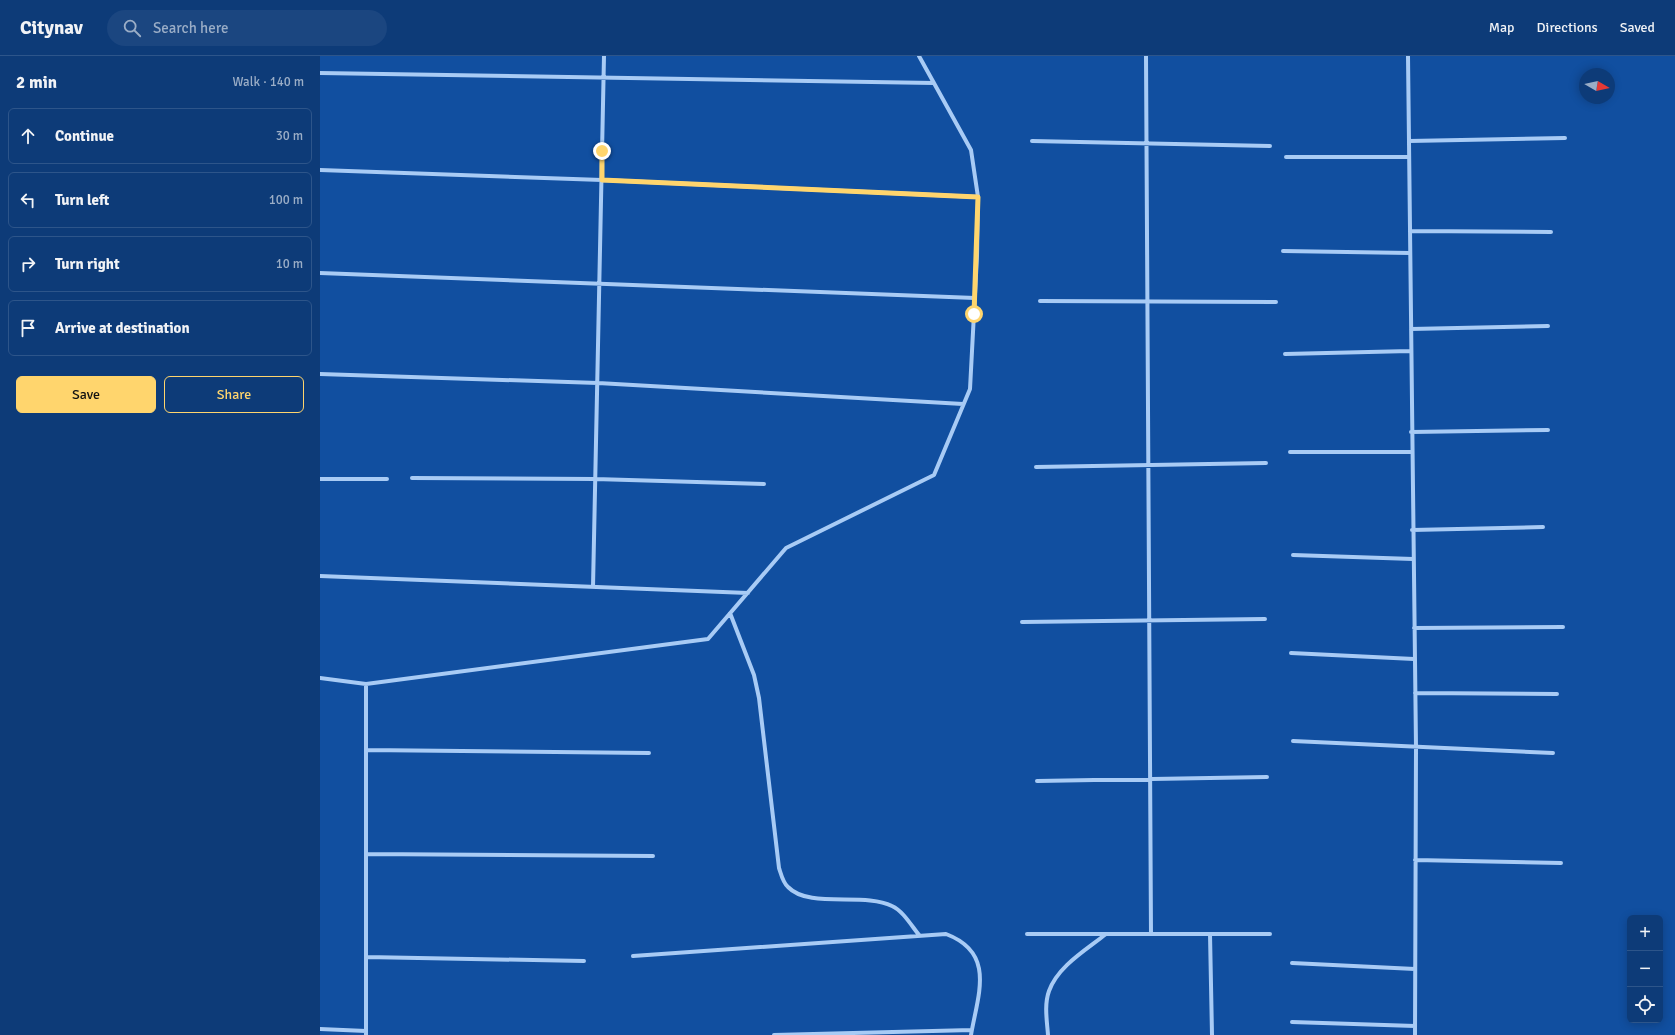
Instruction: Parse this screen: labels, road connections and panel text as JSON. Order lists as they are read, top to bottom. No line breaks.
{"north":"right","page":{"header":"Citynav","search":"Search here","nav":["Map","Directions","Saved"],"heading":["2 min","Walk · 140 m"],"list":[["Continue","30 m"],["Turn left","100 m"],["Turn right","10 m"],"Arrive at destination"],"buttons":["Save","Share"],"map_buttons":["+","−"]}}
